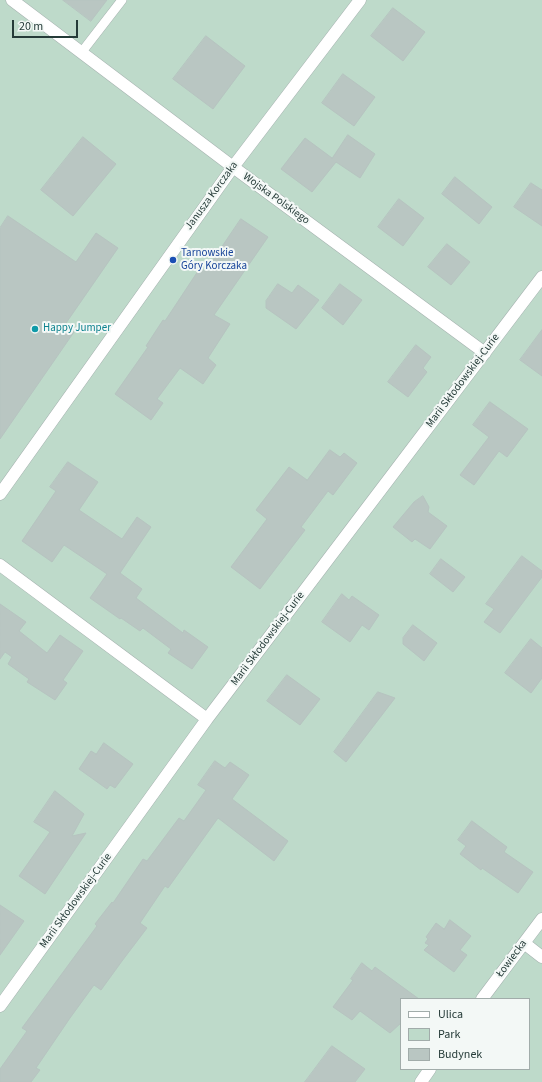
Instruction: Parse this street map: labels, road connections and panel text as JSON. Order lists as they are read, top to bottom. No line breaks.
{"streets":{"street":["Janusza Korczaka","Wojska Polskiego","Marii Skłodowskiej-Curie","Łowiecka"]},"crossings":[["Janusza Korczaka","Wojska Polskiego"],["Wojska Polskiego","Marii Skłodowskiej-Curie"]],"places":["Tarnowskie Góry Korczaka","Happy Jumper"],"legend":["Ulica","Park","Budynek"],"scale_bar":"20 m"}
